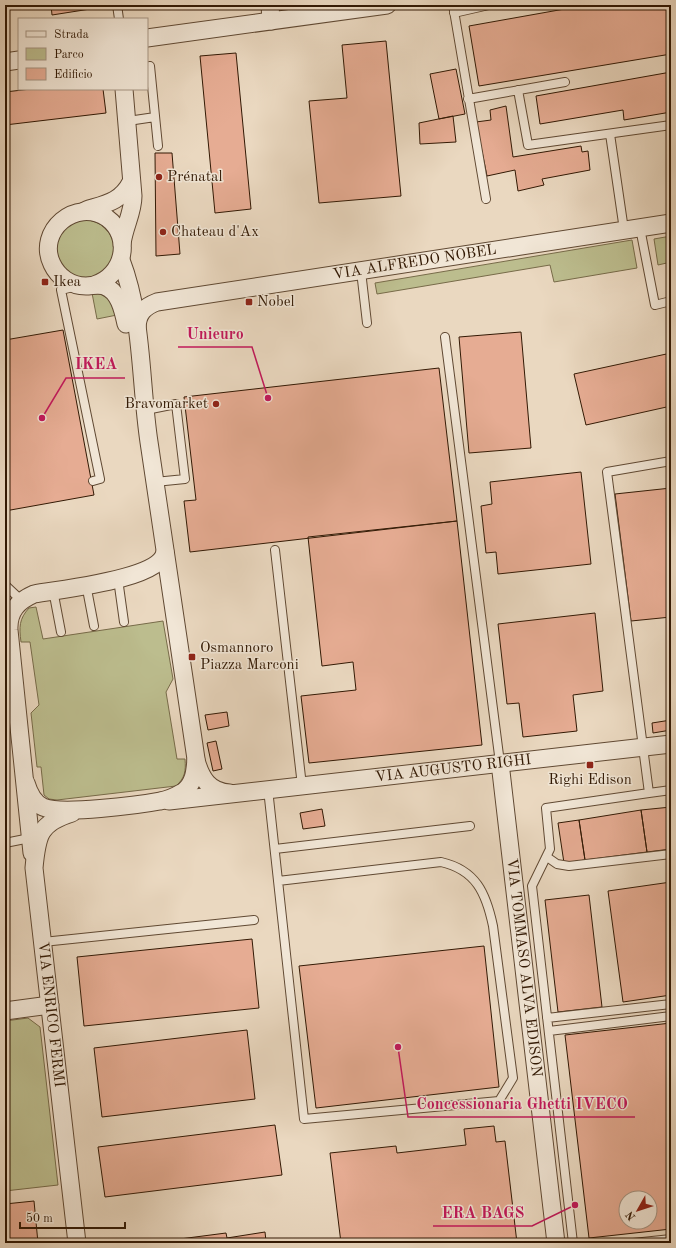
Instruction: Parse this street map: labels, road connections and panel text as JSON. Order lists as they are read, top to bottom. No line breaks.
{"streets":{"street":["VIA ALFREDO NOBEL","VIA AUGUSTO RIGHI","VIA TOMMASO ALVA EDISON","VIA ENRICO FERMI"]},"crossings":[["VIA AUGUSTO RIGHI","VIA TOMMASO ALVA EDISON"]],"places":{"other":["Prénatal","Chateau d'Ax","Unieuro","Bravomarket","IKEA","Concessionaria Ghetti IVECO","ERA BAGS"],"transit":["Ikea","Nobel","Osmannoro Piazza Marconi","Righi Edison"]},"legend":["Strada","Parco","Edificio"],"scale_bar":"50 m","north":"bottom left"}
